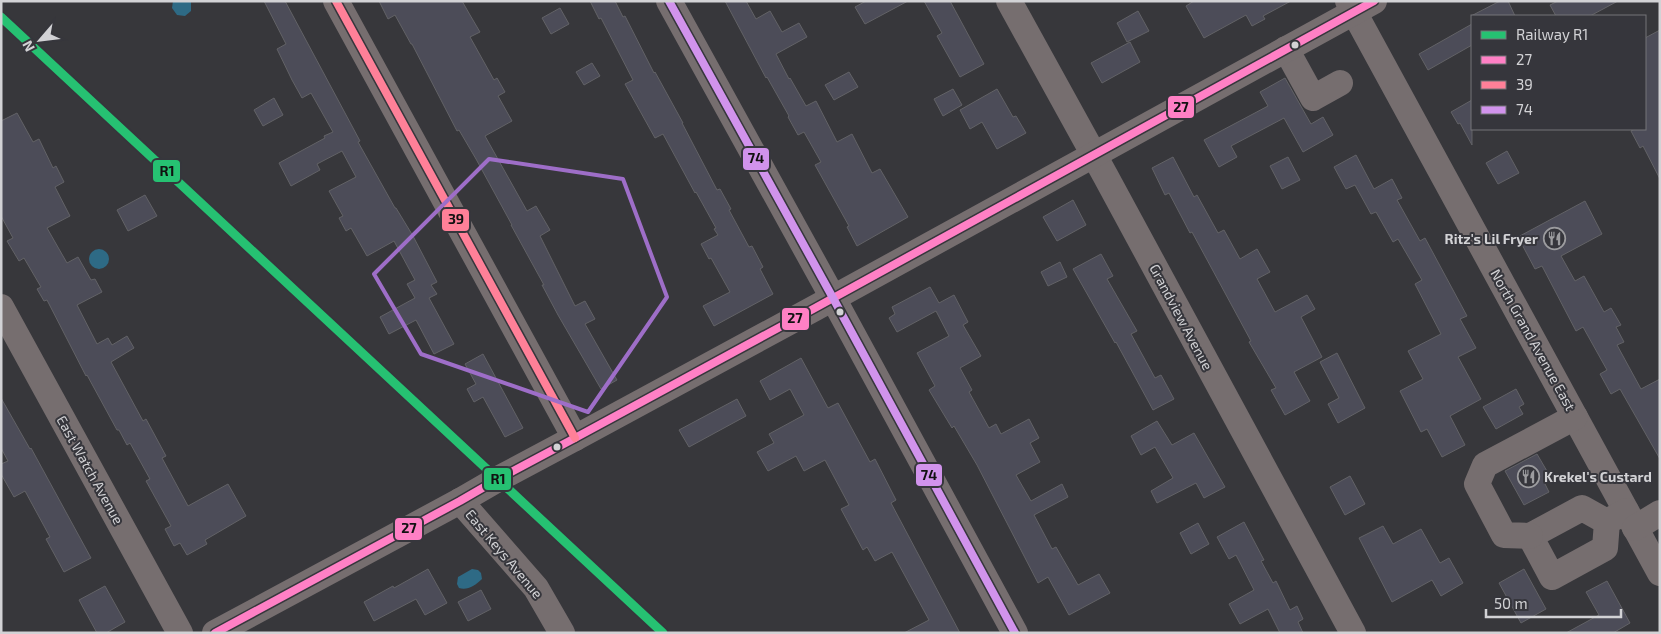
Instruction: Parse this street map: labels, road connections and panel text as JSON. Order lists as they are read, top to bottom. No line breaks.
{"streets":{"street":["Grandview Avenue","North Grand Avenue East","East Watch Avenue","East Keys Avenue"]},"places":{"restaurant":["Ritz's Lil Fryer","Krekel's Custard"]},"lines":["transit line 27","transit line 39","transit line 74","rail line R1"],"legend":["Railway R1","27","39","74"],"scale_bar":"50 m","north":"bottom left"}
